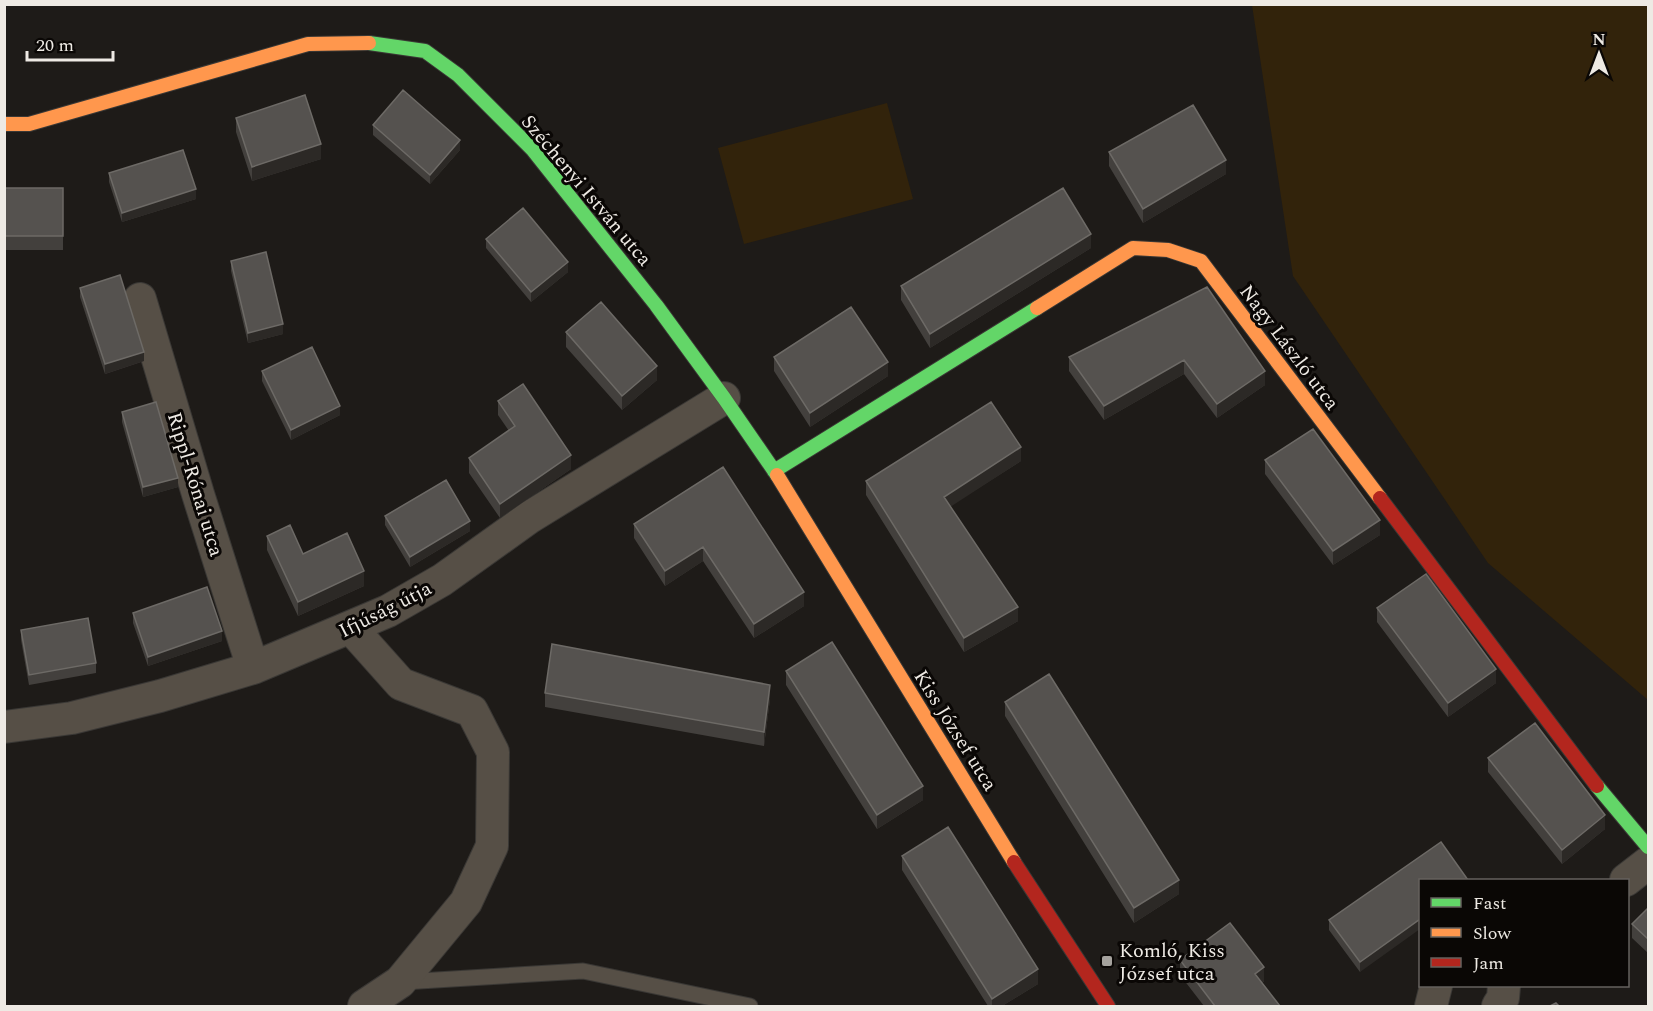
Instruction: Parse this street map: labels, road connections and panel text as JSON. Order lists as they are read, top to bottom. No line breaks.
{"streets":{"street":["Széchenyi István utca","Nagy László utca","Rippl-Rónai utca","Ifjúság útja","Kiss József utca"]},"crossings":[["Széchenyi István utca","Nagy László utca"],["Széchenyi István utca","Ifjúság útja"],["Széchenyi István utca","Kiss József utca"],["Nagy László utca","Kiss József utca"],["Rippl-Rónai utca","Ifjúság útja"]],"places":{"transit":["Komló, Kiss József utca"]},"legend":["Fast","Slow","Jam"],"scale_bar":"20 m","north":"top"}
